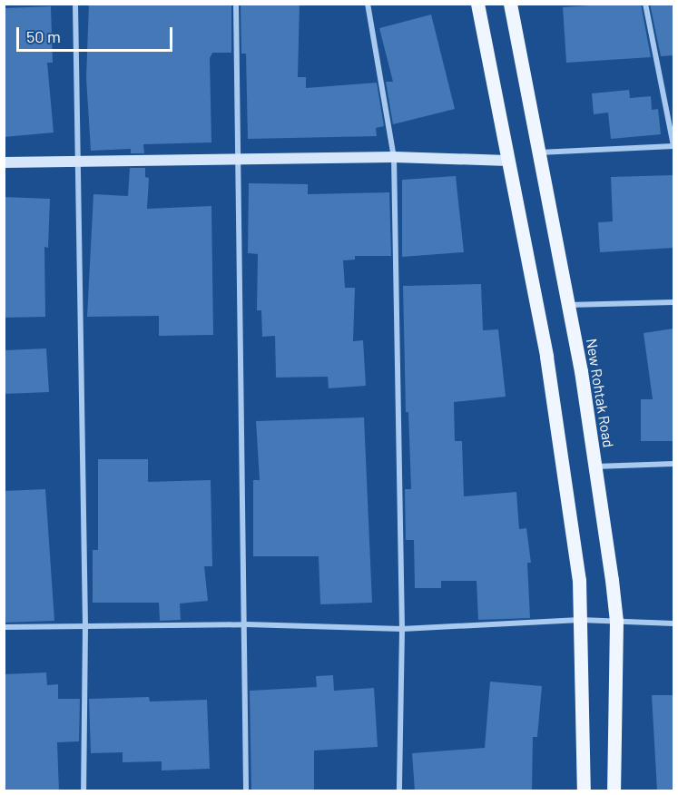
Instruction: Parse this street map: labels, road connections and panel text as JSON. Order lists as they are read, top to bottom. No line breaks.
{"streets":{"main road":["New Rohtak Road"]},"scale_bar":"50 m"}
